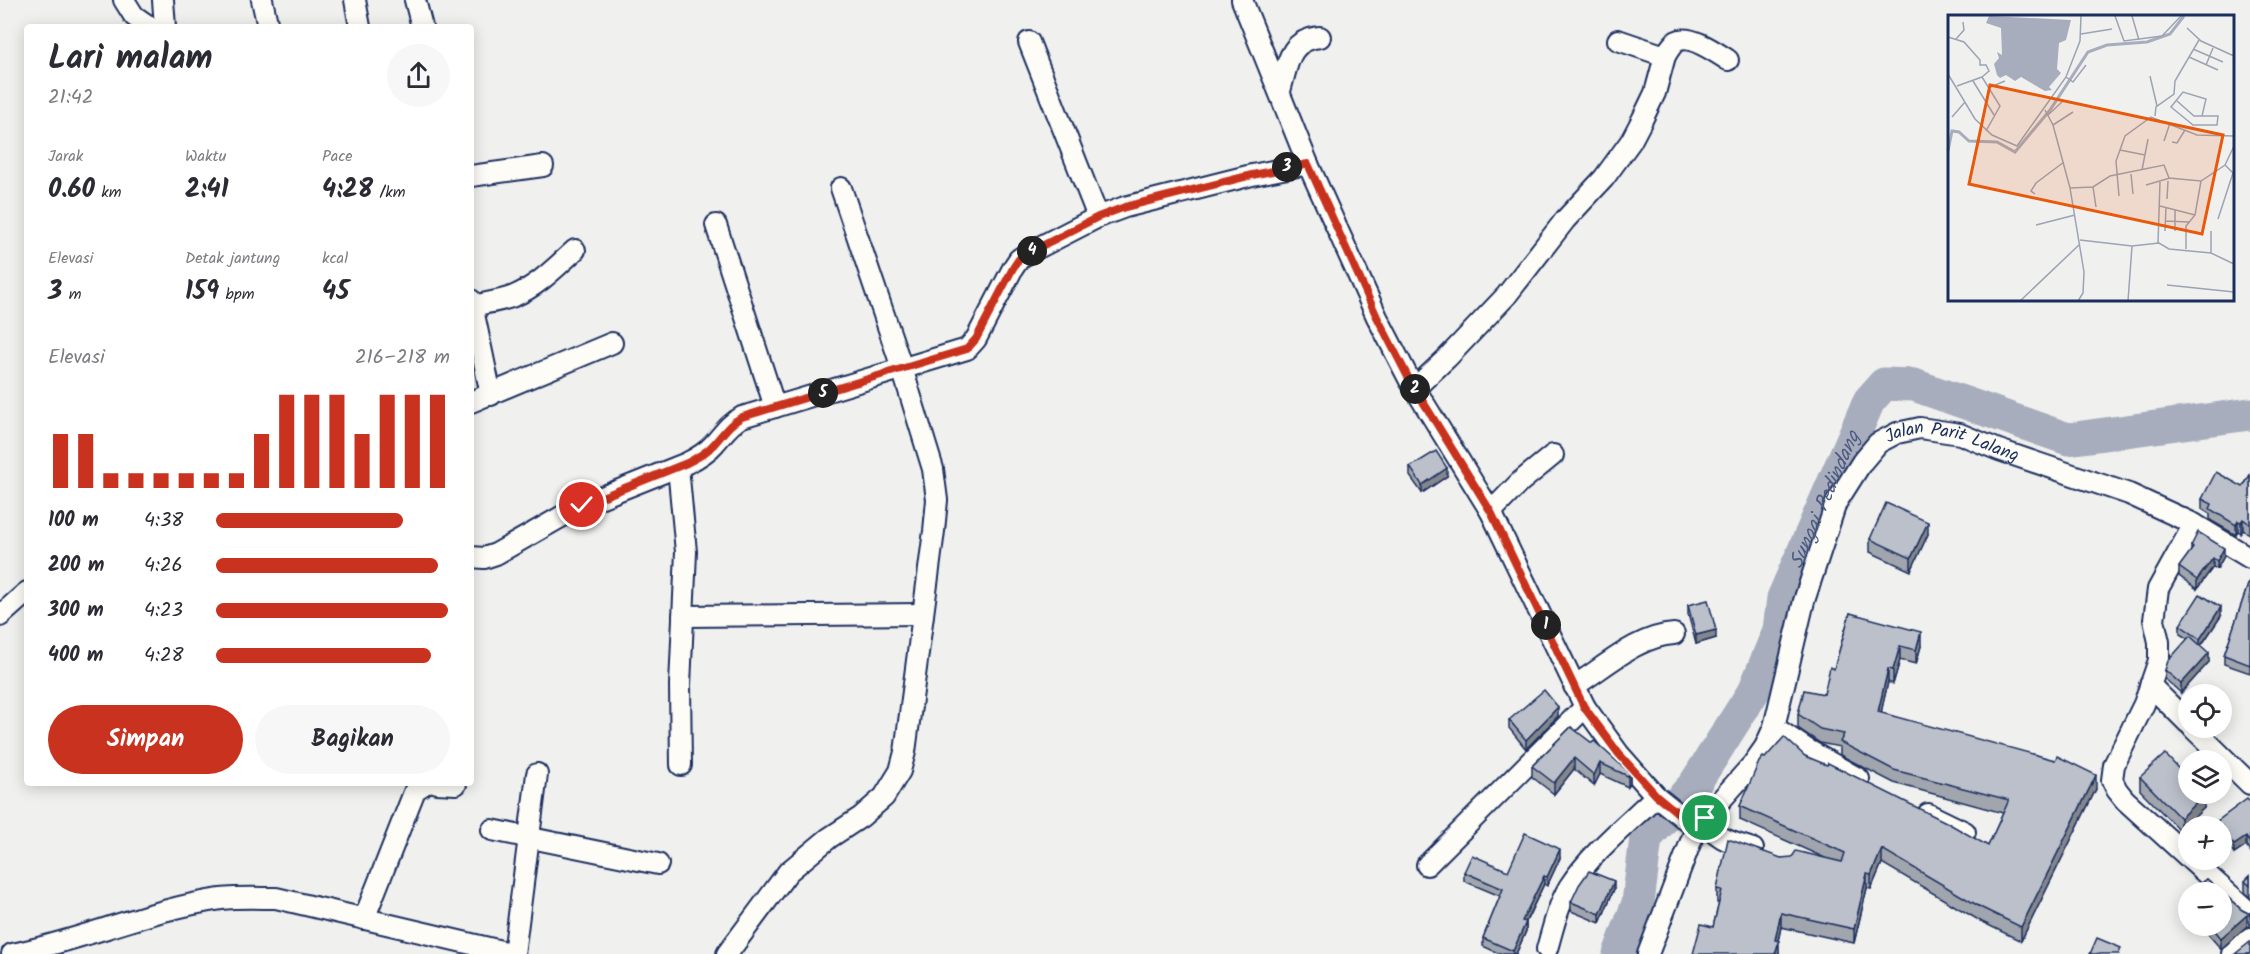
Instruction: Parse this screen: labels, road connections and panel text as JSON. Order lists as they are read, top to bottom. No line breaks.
{"streets":{"street":["Jalan Parit Lalang"]},"water":["Sungai Pedindang"],"page":{"heading":["Lari malam","21:42"],"stats":[["Jarak","0.60 km"],["Waktu","2:41"],["Pace","4:28 /km"],["Elevasi","3 m"],["Detak jantung","159 bpm"],["kcal","45"]],"pins":["3","4","2","5","1"],"chart":["Elevasi","216–218 m"],"list":[{"name":"100 m","note":"4:38"},{"name":"200 m","note":"4:26"},{"name":"300 m","note":"4:23"},{"name":"400 m","note":"4:28"}],"map_buttons":["+","−"],"buttons":["Simpan","Bagikan"]}}
